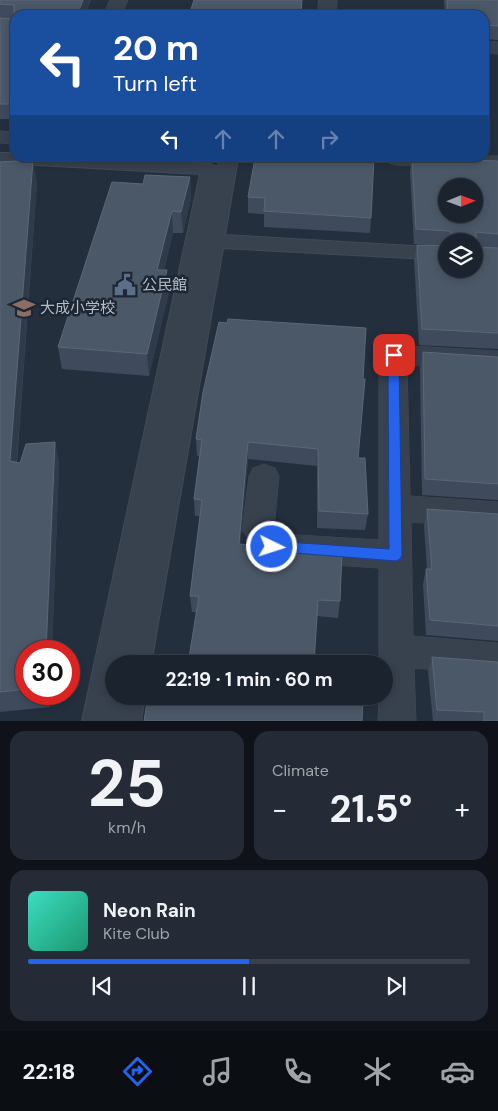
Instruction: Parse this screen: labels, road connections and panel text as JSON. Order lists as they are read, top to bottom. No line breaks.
{"places":{"public building":["公民館"],"school or university":["大成小学校"]},"north":"right","page":{"turn":["20 m","Turn left"],"limit":"30","trip":"22:19 · 1 min · 60 m","tile":[["25","km/h"],"Climate"],"heat":["−","21.5°","+"],"song":["Neon Rain","Kite Club"],"tabs":"22:18"}}
